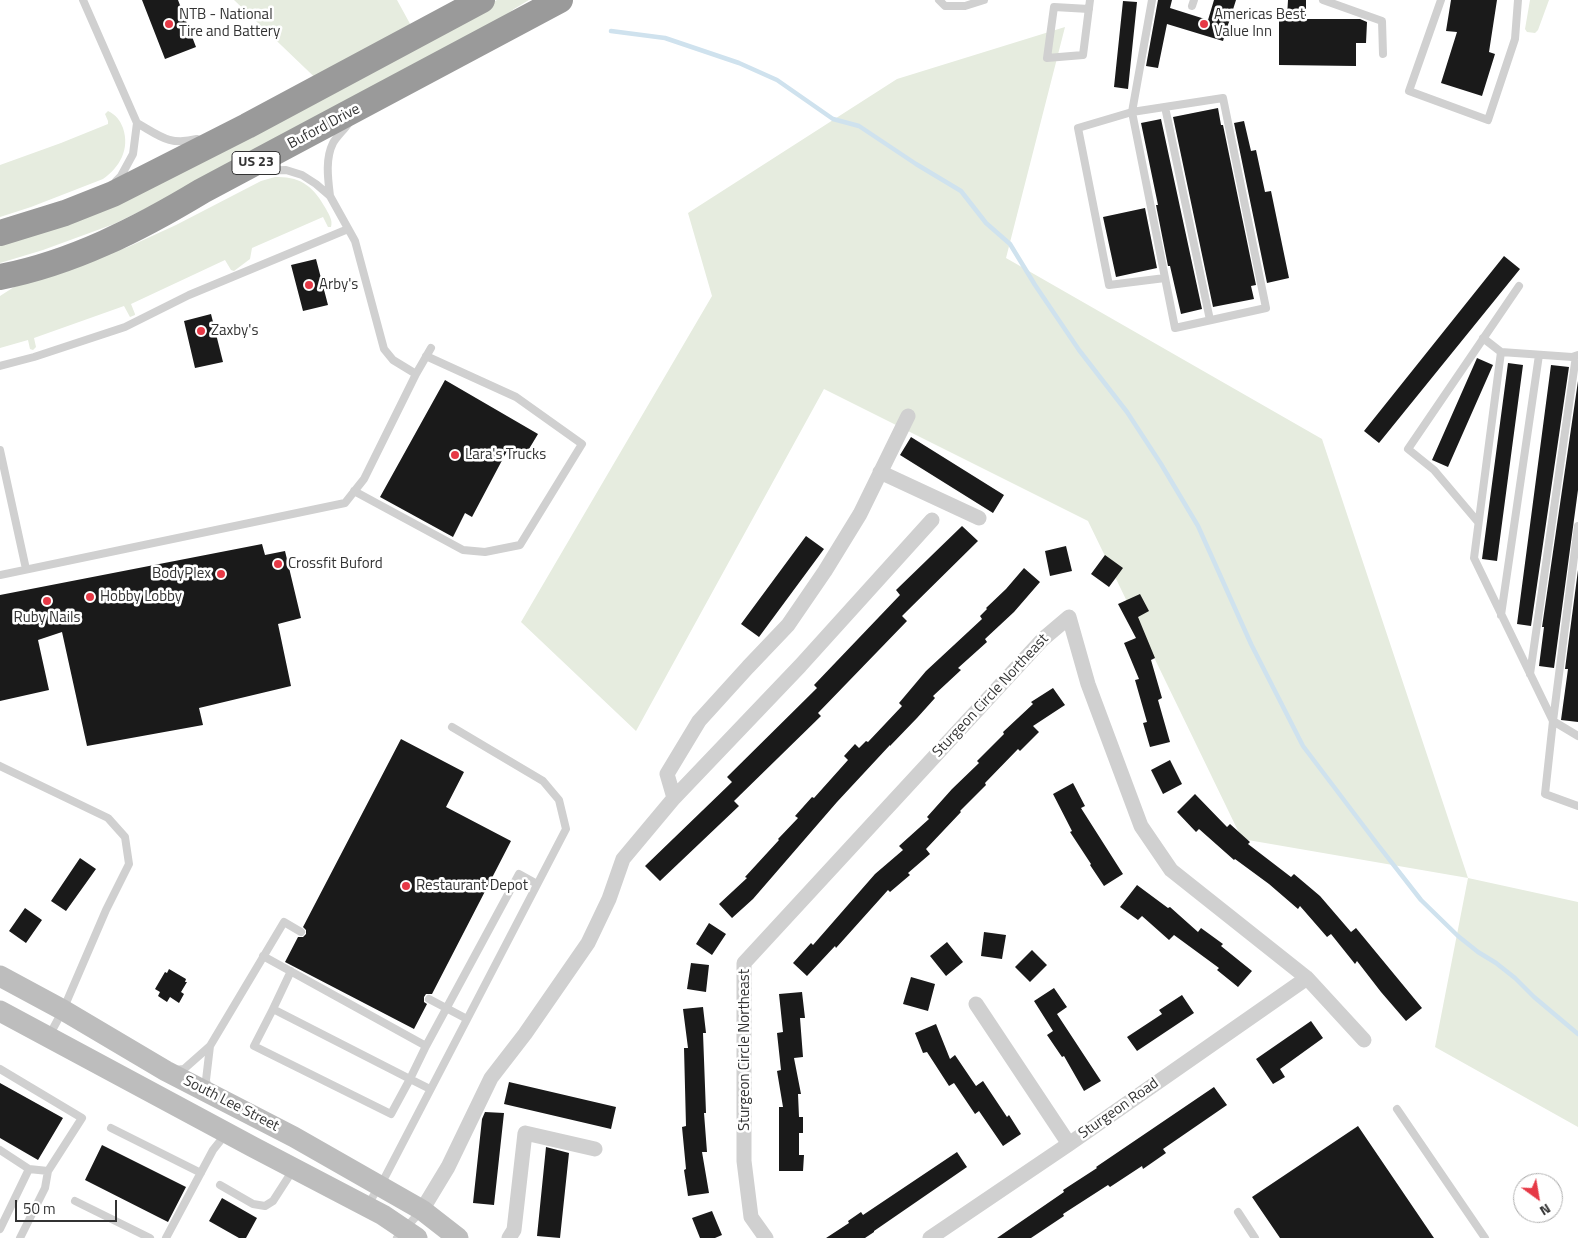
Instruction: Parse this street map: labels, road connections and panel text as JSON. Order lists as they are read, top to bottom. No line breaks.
{"streets":{"highway":["Buford Drive","US 23"],"main road":["South Lee Street"],"street":["Sturgeon Circle Northeast","Sturgeon Road"]},"crossings":[["Sturgeon Circle Northeast","Sturgeon Road"]],"places":["NTB - National Tire and Battery","Americas Best Value Inn","Arby's","Zaxby's","Lara's Trucks","Crossfit Buford","BodyPlex","Hobby Lobby","Ruby Nails","Restaurant Depot"],"scale_bar":"50 m","north":"bottom right"}
